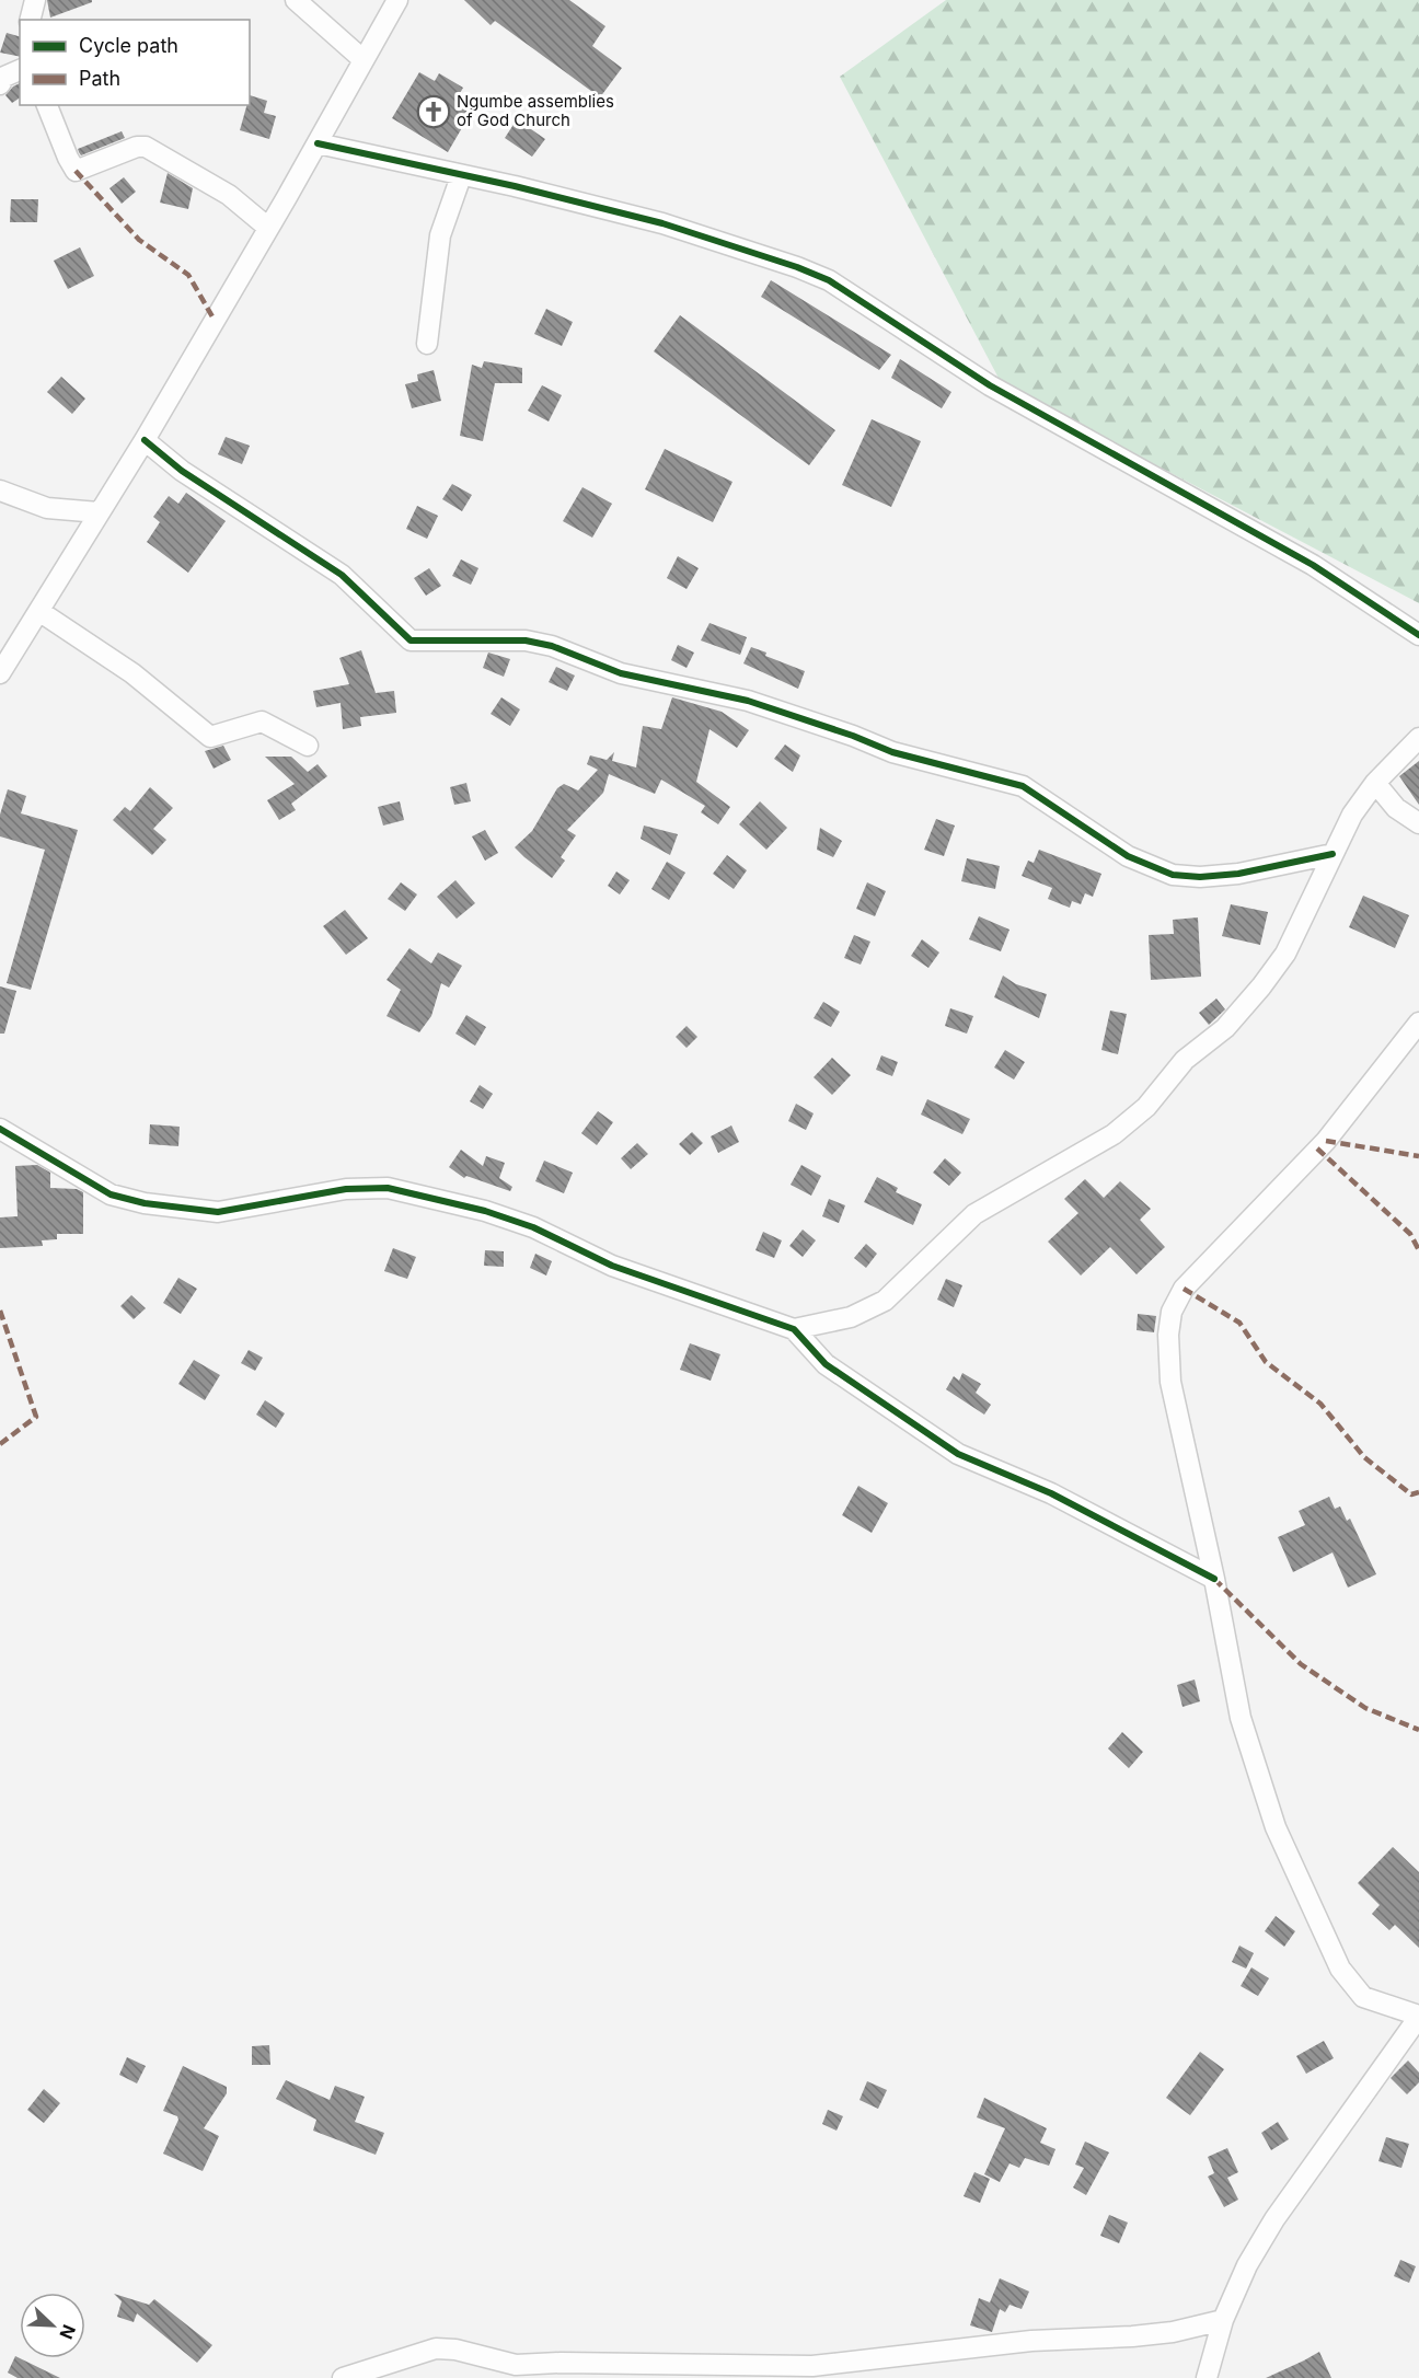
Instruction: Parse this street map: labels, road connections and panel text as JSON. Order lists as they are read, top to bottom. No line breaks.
{"places":{"church":["Ngumbe assemblies of God Church"]},"legend":["Cycle path","Path"],"north":"bottom right"}
